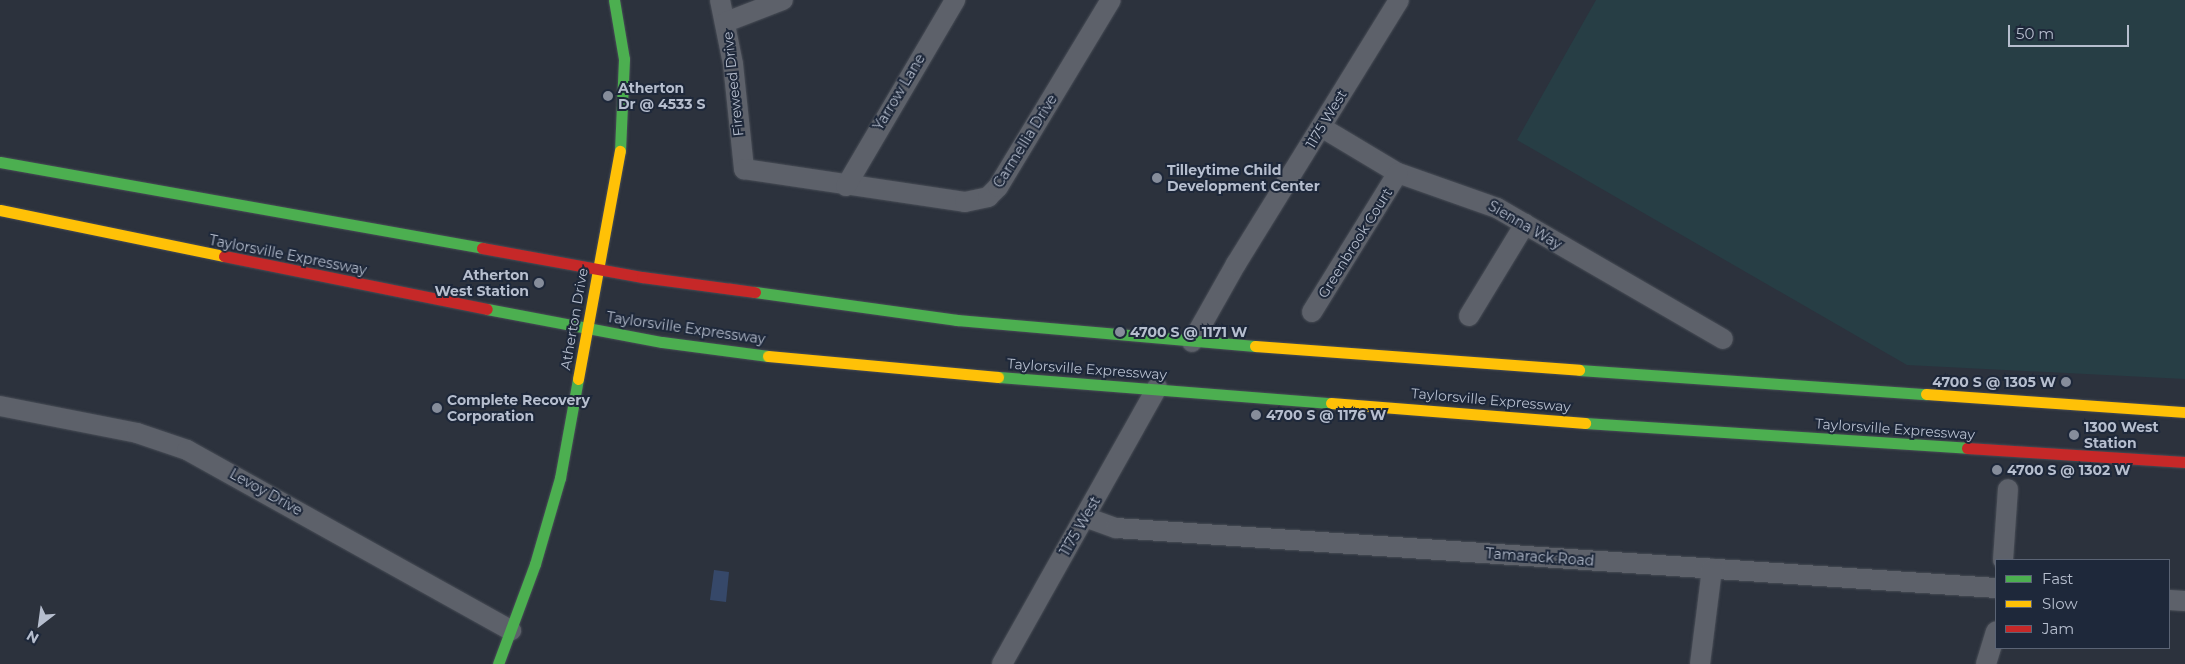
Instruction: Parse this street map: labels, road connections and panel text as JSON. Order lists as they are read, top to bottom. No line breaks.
{"streets":{"main road":["Taylorsville Expressway","Atherton Drive"],"street":["Fireweed Drive","Yarrow Lane","1175 West","Carmellia Drive","Sienna Way","Greenbrook Court","Levoy Drive","Tamarack Road"]},"crossings":[["Fireweed Drive","Carmellia Drive"],["Yarrow Lane","Carmellia Drive"],["1175 West","Sienna Way"],["1175 West","Taylorsville Expressway"],["1175 West","Tamarack Road"],["Sienna Way","Greenbrook Court"],["Taylorsville Expressway","Atherton Drive"],["Atherton Drive","Levoy Drive"]],"places":["Atherton Dr @ 4533 S","Tilleytime Child Development Center","Atherton West Station","4700 S @ 1171 W","4700 S @ 1305 W","Complete Recovery Corporation","4700 S @ 1176 W","1300 West Station","4700 S @ 1302 W"],"legend":["Fast","Slow","Jam"],"scale_bar":"50 m","north":"bottom left"}
